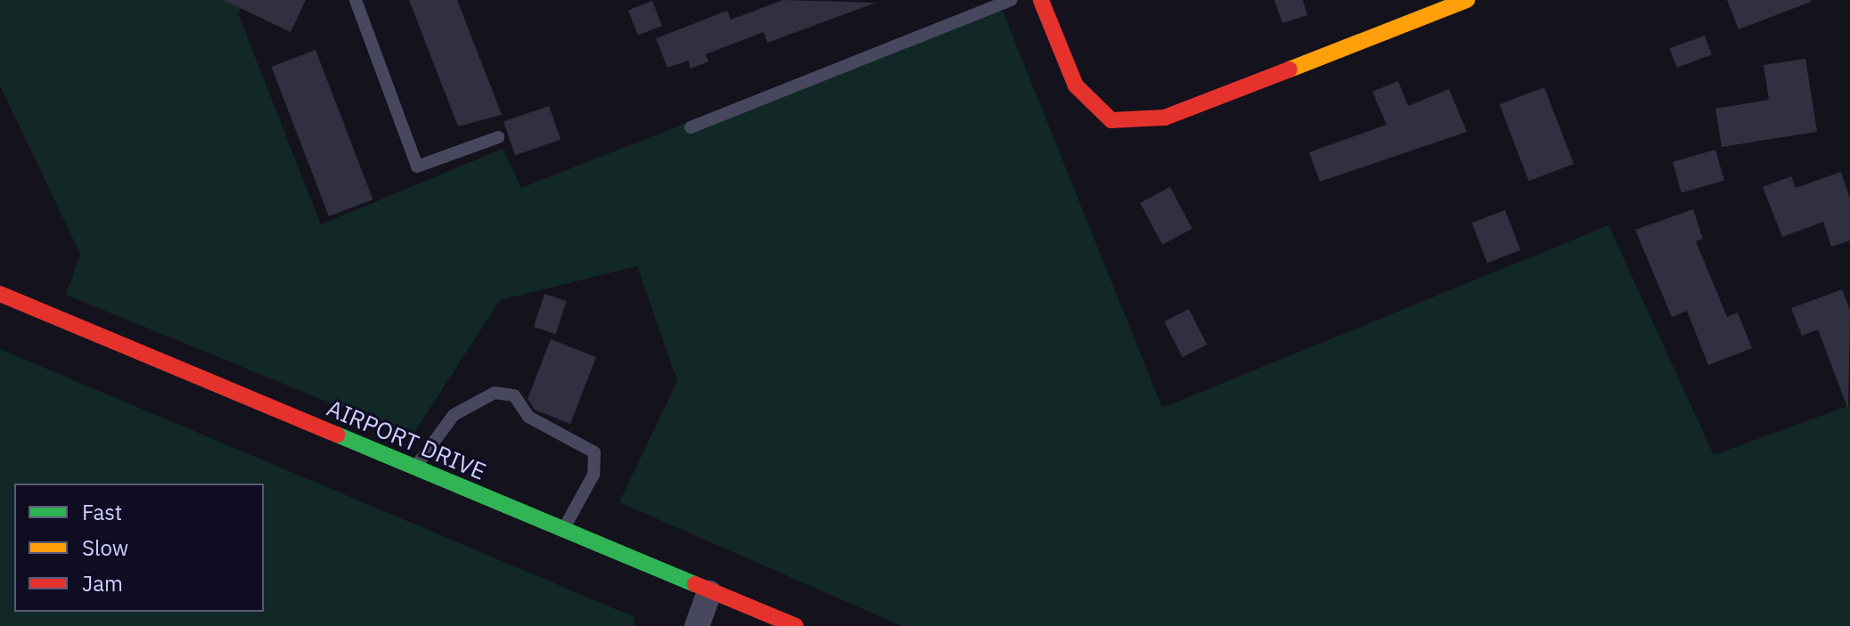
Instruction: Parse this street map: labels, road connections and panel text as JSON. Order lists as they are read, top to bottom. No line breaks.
{"streets":{"main road":["AIRPORT DRIVE"]},"legend":["Fast","Slow","Jam"]}
